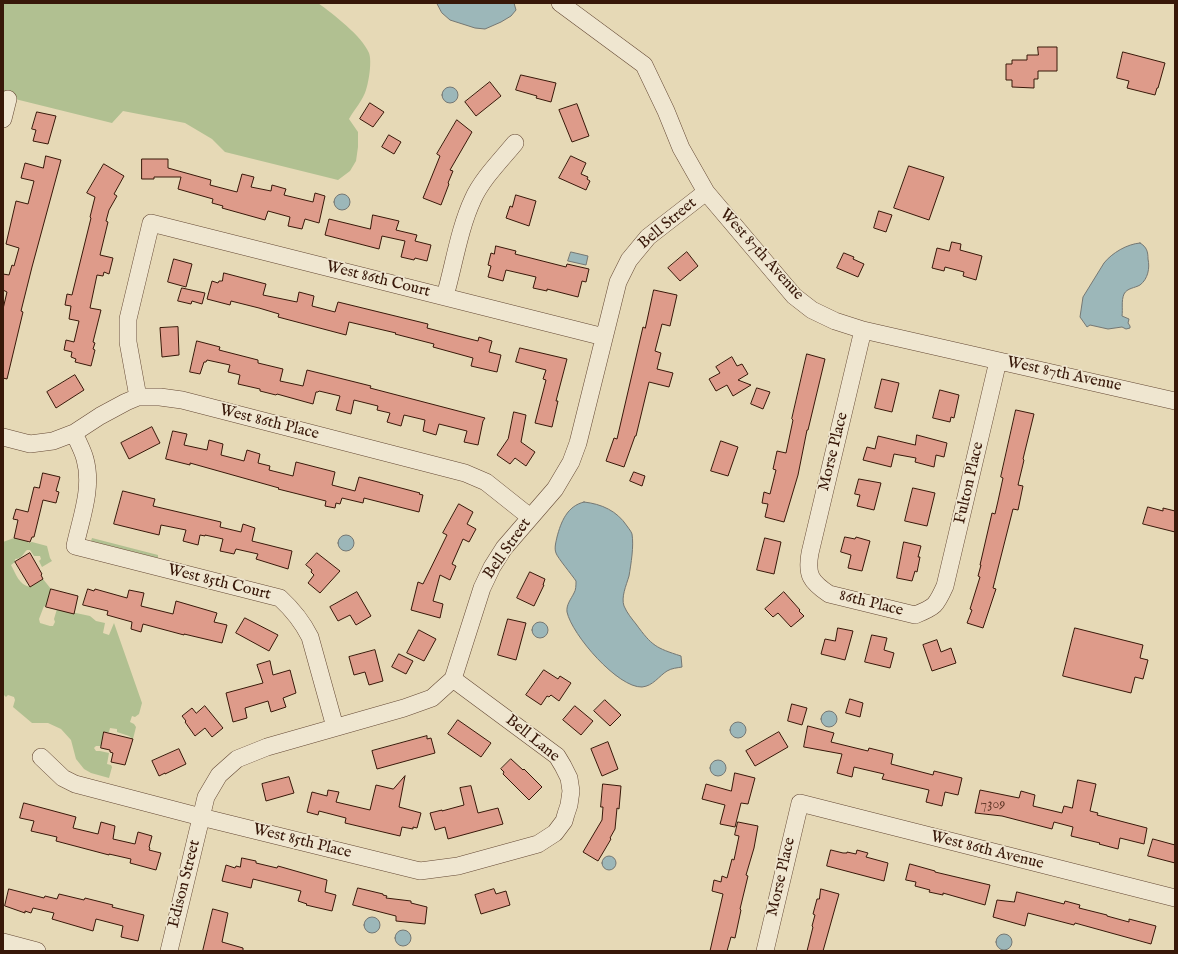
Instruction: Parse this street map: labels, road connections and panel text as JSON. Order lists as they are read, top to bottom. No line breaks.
{"streets":{"street":["Bell Street","West 87th Avenue","West 86th Court","West 86th Place","Morse Place","Fulton Place","West 85th Court","86th Place","Bell Lane","West 85th Place","West 86th Avenue","Edison Street"]},"crossings":[["Bell Street","West 87th Avenue"],["Bell Street","West 86th Court"],["Bell Street","West 86th Place"],["Bell Street","Bell Lane"],["West 87th Avenue","Morse Place"],["West 87th Avenue","Fulton Place"],["West 86th Court","West 86th Place"],["West 86th Place","West 85th Court"],["Morse Place","86th Place"],["Morse Place","West 86th Avenue"],["Fulton Place","86th Place"],["Bell Lane","West 85th Place"],["West 85th Place","Edison Street"]],"house_numbers":["7309"]}
